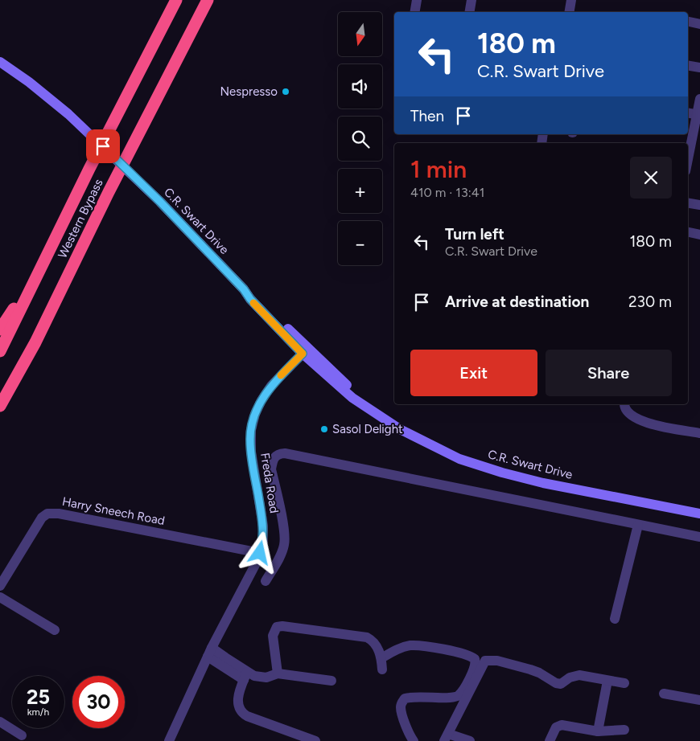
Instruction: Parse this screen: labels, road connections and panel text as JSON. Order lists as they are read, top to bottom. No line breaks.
{"streets":{"highway":["Western Bypass"],"street":["C.R. Swart Drive","Freda Road","Harry Sneech Road"]},"crossings":[["C.R. Swart Drive","Freda Road"],["Freda Road","Harry Sneech Road"]],"places":["Nespresso","Sasol Delight"],"north":"bottom","page":{"map_buttons":["+","−"],"turn":["180 m","C.R. Swart Drive"],"then":"Then","heading":["1 min","410 m · 13:41"],"list":[{"name":"Turn left","note":"C.R. Swart Drive","value":"180 m"},{"name":"Arrive at destination","value":"230 m"}],"buttons":["Exit","Share"],"speed":"25 km/h","limit":"30"}}
